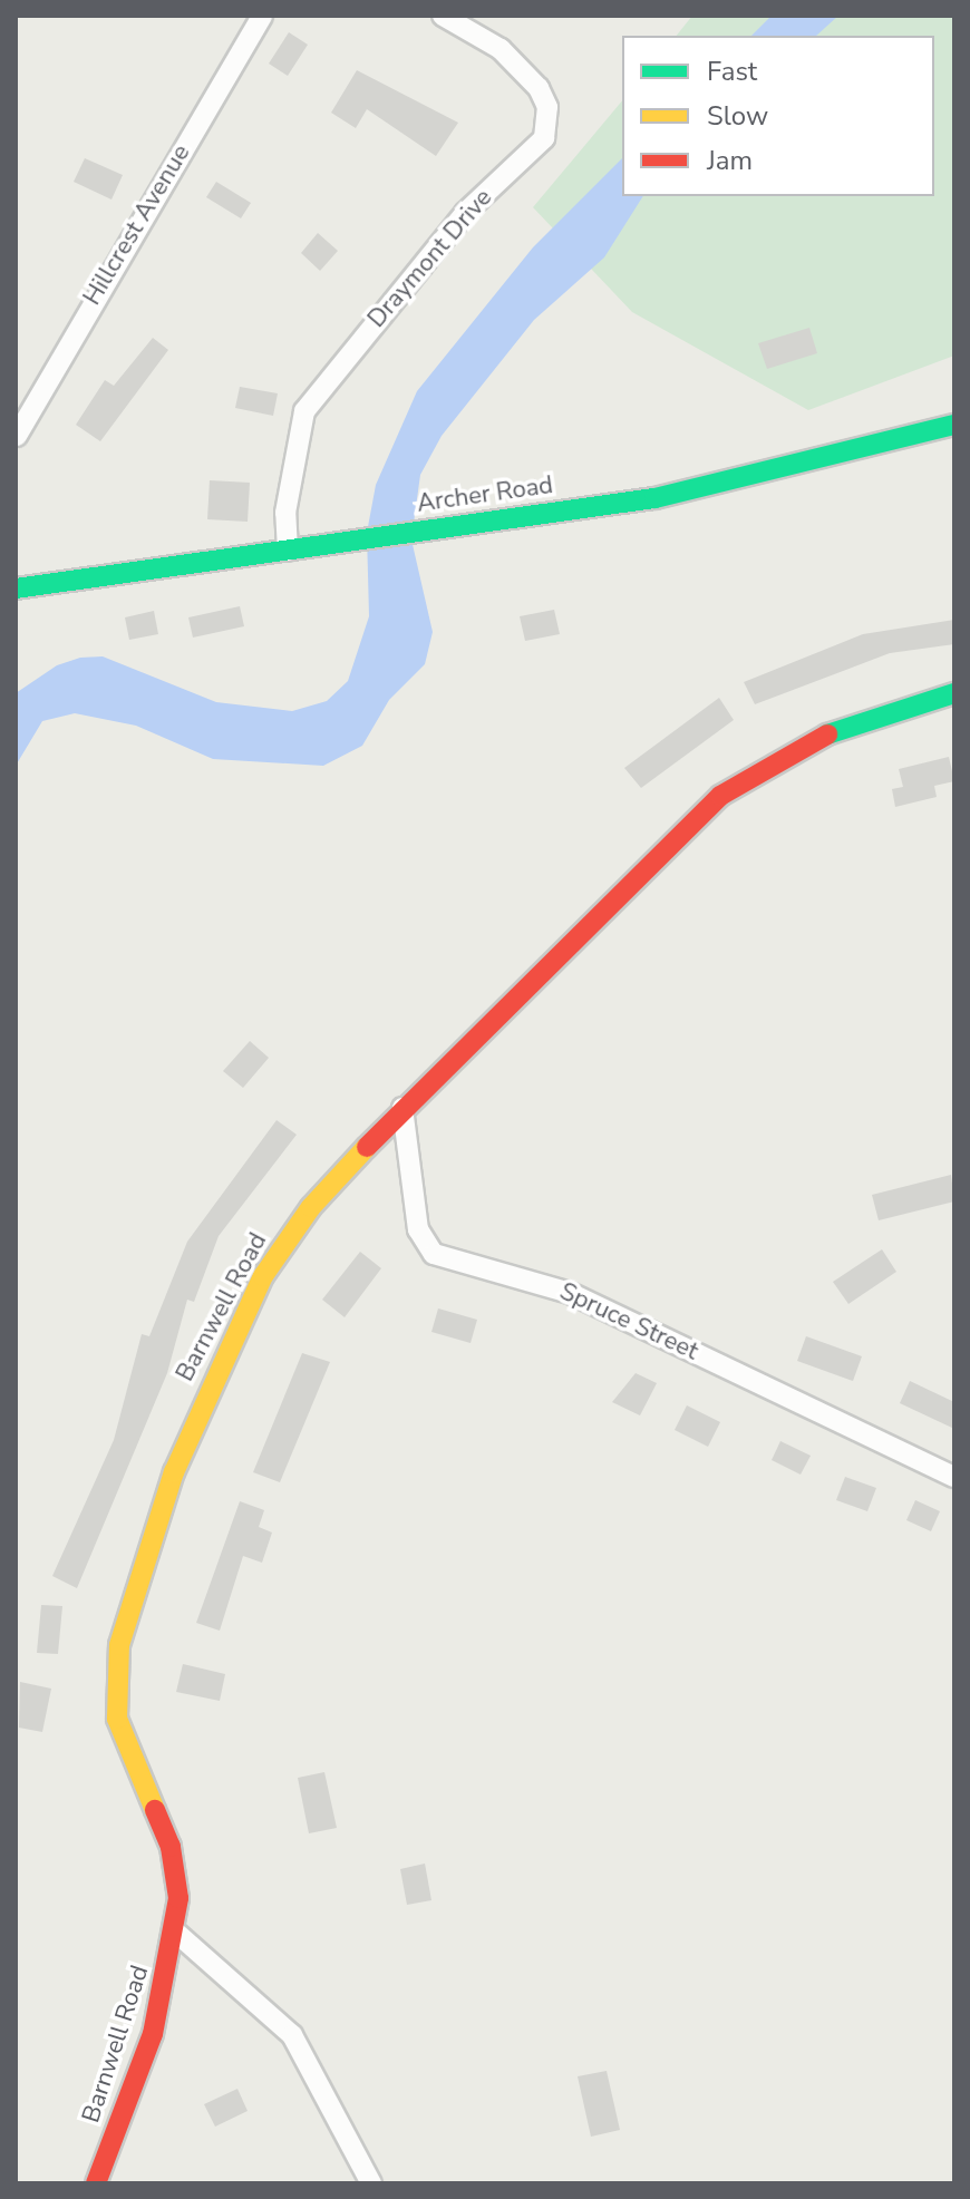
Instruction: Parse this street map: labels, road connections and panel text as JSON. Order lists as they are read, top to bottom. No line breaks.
{"streets":{"street":["Hillcrest Avenue","Draymont Drive","Archer Road","Barnwell Road","Spruce Street"]},"crossings":[["Draymont Drive","Archer Road"],["Barnwell Road","Spruce Street"]],"legend":["Fast","Slow","Jam"]}
